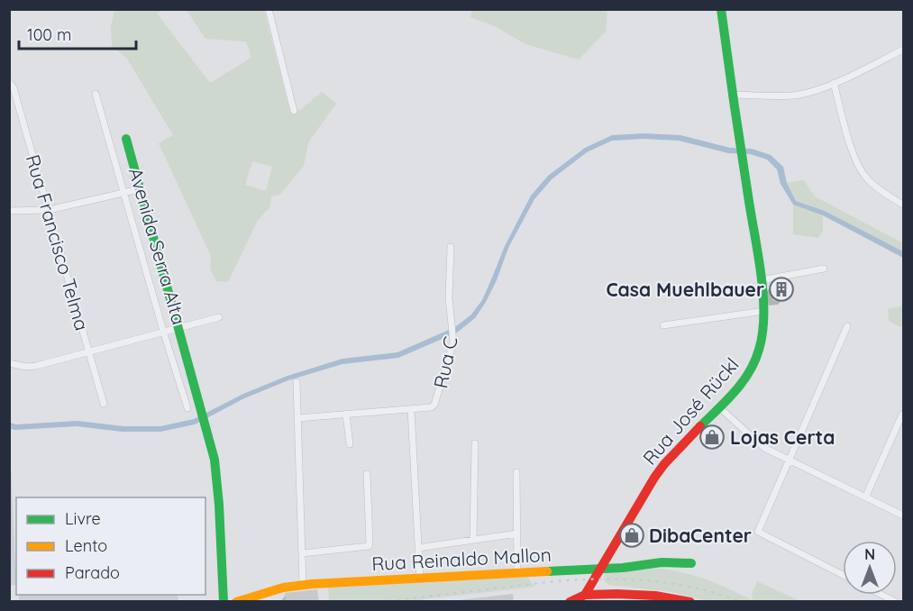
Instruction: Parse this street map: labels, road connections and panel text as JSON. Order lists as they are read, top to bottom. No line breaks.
{"streets":{"street":["Rua Francisco Telma","Avenida Serra Alta","Rua C","Rua José Rückl","Rua Reinaldo Mallon"]},"crossings":[["Rua José Rückl","Rua Reinaldo Mallon"]],"places":{"building":["Casa Muehlbauer"],"shop":["Lojas Certa","DibaCenter"]},"legend":["Livre","Lento","Parado"],"scale_bar":"100 m","north":"top"}
